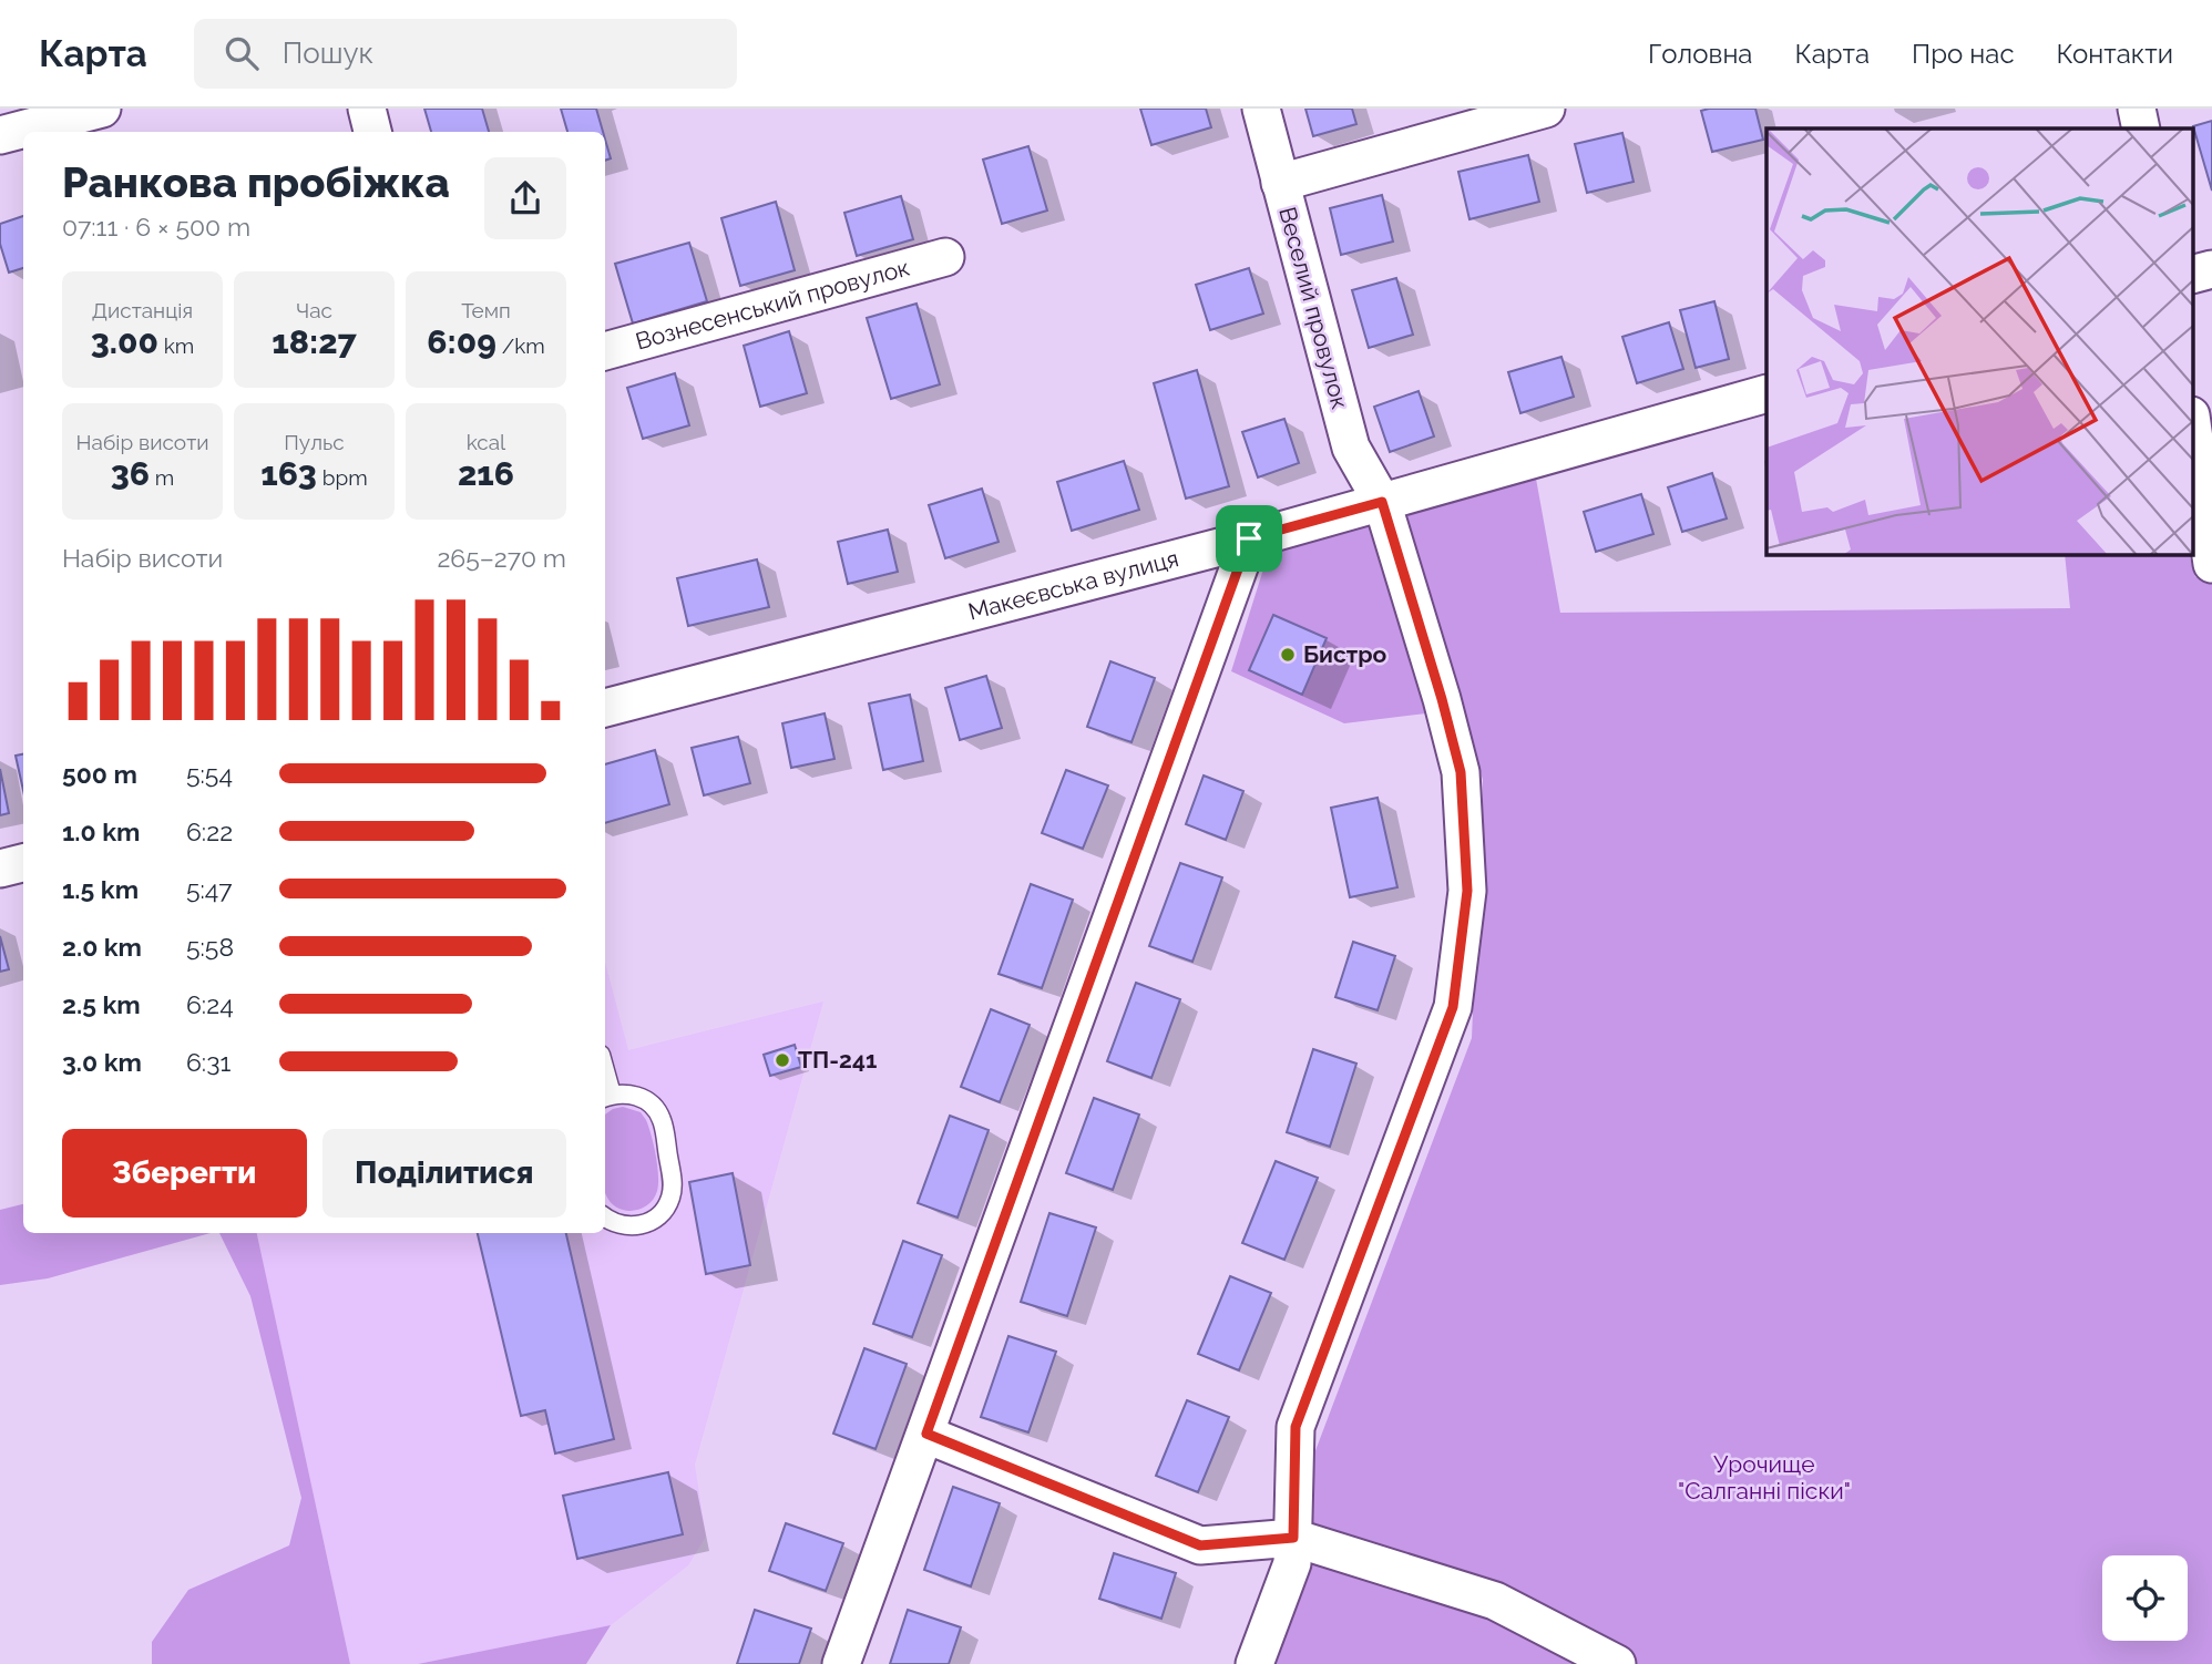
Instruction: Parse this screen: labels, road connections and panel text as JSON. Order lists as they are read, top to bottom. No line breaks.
{"streets":{"street":["Вознесенський провулок","Веселий провулок","Макеєвська вулиця"]},"crossings":[["Веселий провулок","Макеєвська вулиця"]],"parks":["Урочище \"Салганні піски\""],"places":["Бистро","ТП-241"],"page":{"header":"Карта","search":"Пошук","nav":["Головна","Карта","Про нас","Контакти"],"heading":["Ранкова пробіжка","07:11 · 6 × 500 m"],"stats":[["Дистанція","3.00 km"],["Час","18:27"],["Темп","6:09 /km"],["Набір висоти","36 m"],["Пульс","163 bpm"],["kcal","216"]],"chart":["Набір висоти","265–270 m"],"list":[{"name":"500 m","note":"5:54"},{"name":"1.0 km","note":"6:22"},{"name":"1.5 km","note":"5:47"},{"name":"2.0 km","note":"5:58"},{"name":"2.5 km","note":"6:24"},{"name":"3.0 km","note":"6:31"}],"buttons":["Зберегти","Поділитися"]}}
